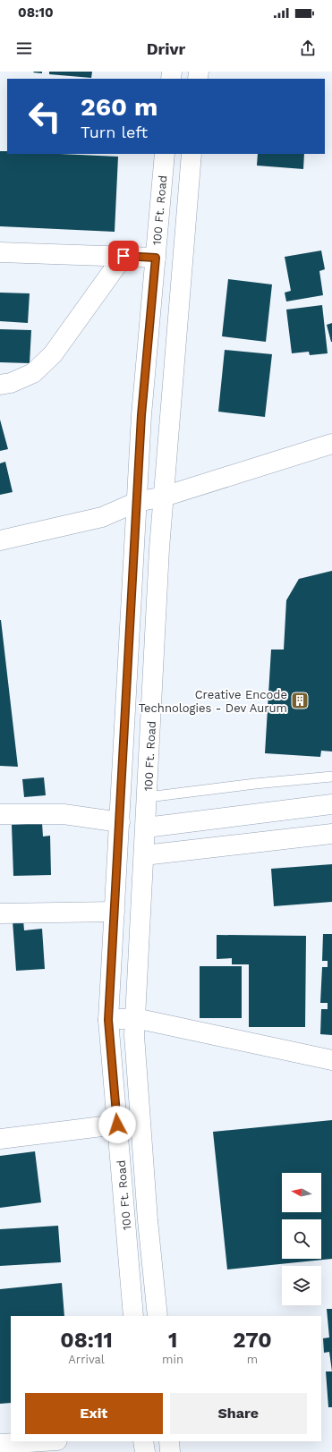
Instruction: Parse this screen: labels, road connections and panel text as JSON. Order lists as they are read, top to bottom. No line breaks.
{"streets":{"main road":["100 Ft. Road"]},"places":{"building":["Creative Encode Technologies - Dev Aurum"]},"north":"left","page":{"status":"08:10","header":"Drivr","turn":["260 m","Turn left"],"eta":["08:11","Arrival","1","min","270","m"],"buttons":["Exit","Share"]}}
